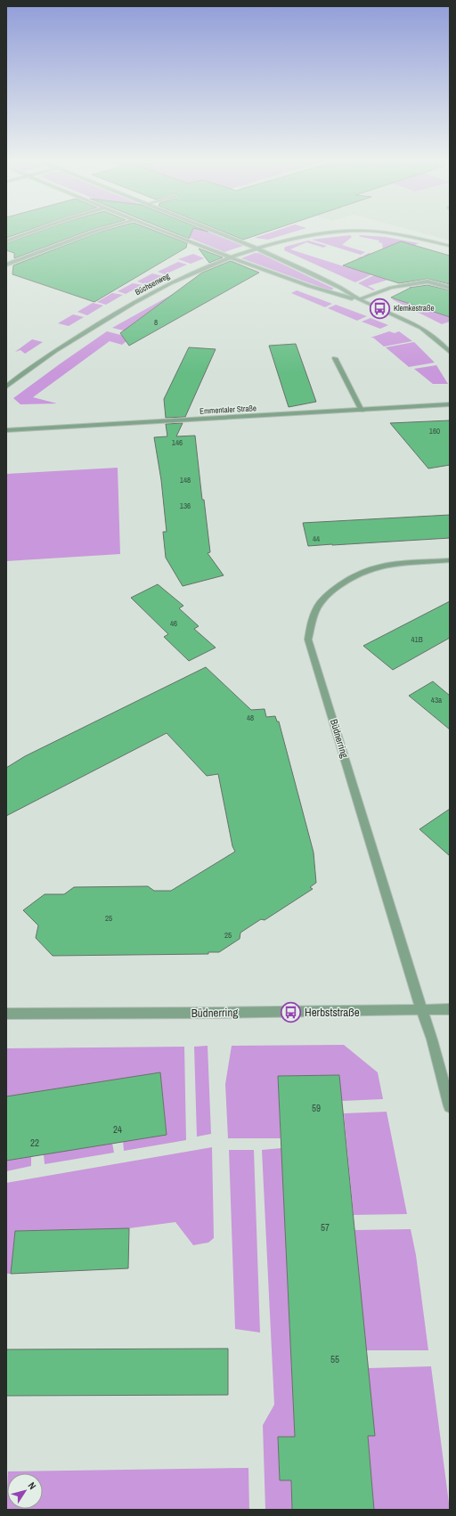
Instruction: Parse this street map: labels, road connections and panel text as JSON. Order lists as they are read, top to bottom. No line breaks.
{"streets":{"street":["Büchsenweg","Emmentaler Straße","Büdnerring"]},"places":{"bus stop":["Klemkestraße","Herbststraße"]},"house_numbers":["8","160","146","148","136","44","46","41B","43a","48","25","25","59","24","22","57","55"],"north":"top right"}
